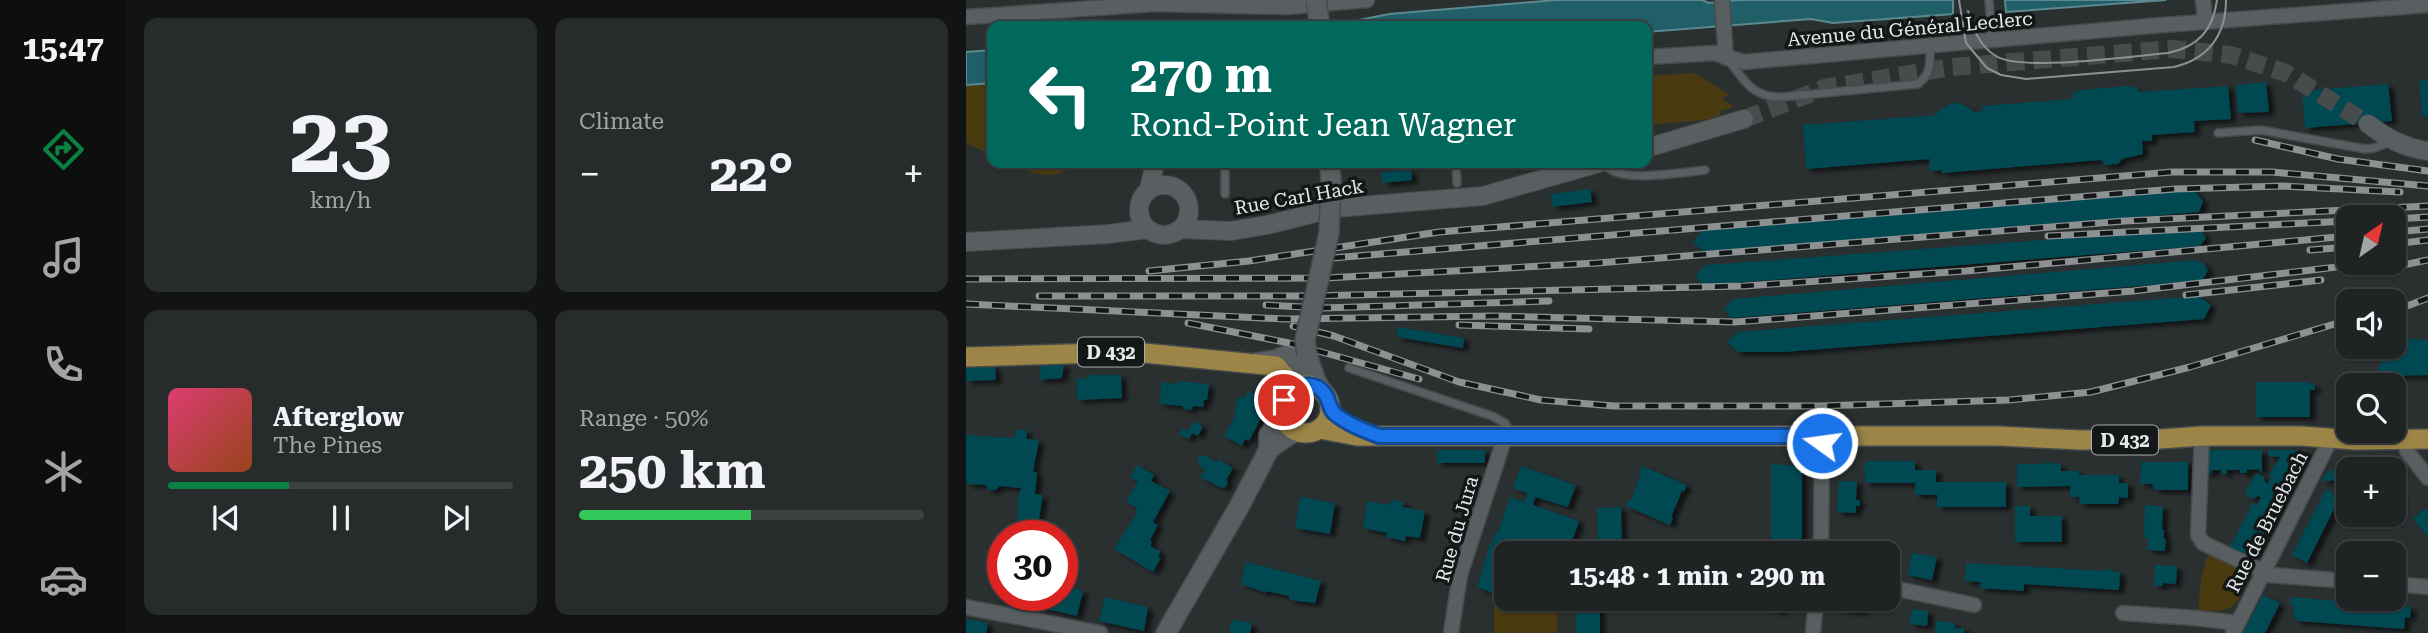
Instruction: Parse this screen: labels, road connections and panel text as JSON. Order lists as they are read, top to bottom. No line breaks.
{"streets":{"main road":["D 432"],"street":["Avenue du Général Leclerc","Rue Carl Hack","Rue de Bruebach","Rue du Jura"]},"crossings":[["D 432","Rue de Bruebach"],["D 432","Rue du Jura"]],"north":"top right","page":{"tabs":"15:47","tile":[["23","km/h"],"Climate",["Range · 50%","250 km"]],"turn":["270 m","Rond-Point Jean Wagner"],"heat":["−","22°","+"],"map_buttons":["+","−"],"song":["Afterglow","The Pines"],"limit":"30","trip":"15:48 · 1 min · 290 m"}}
